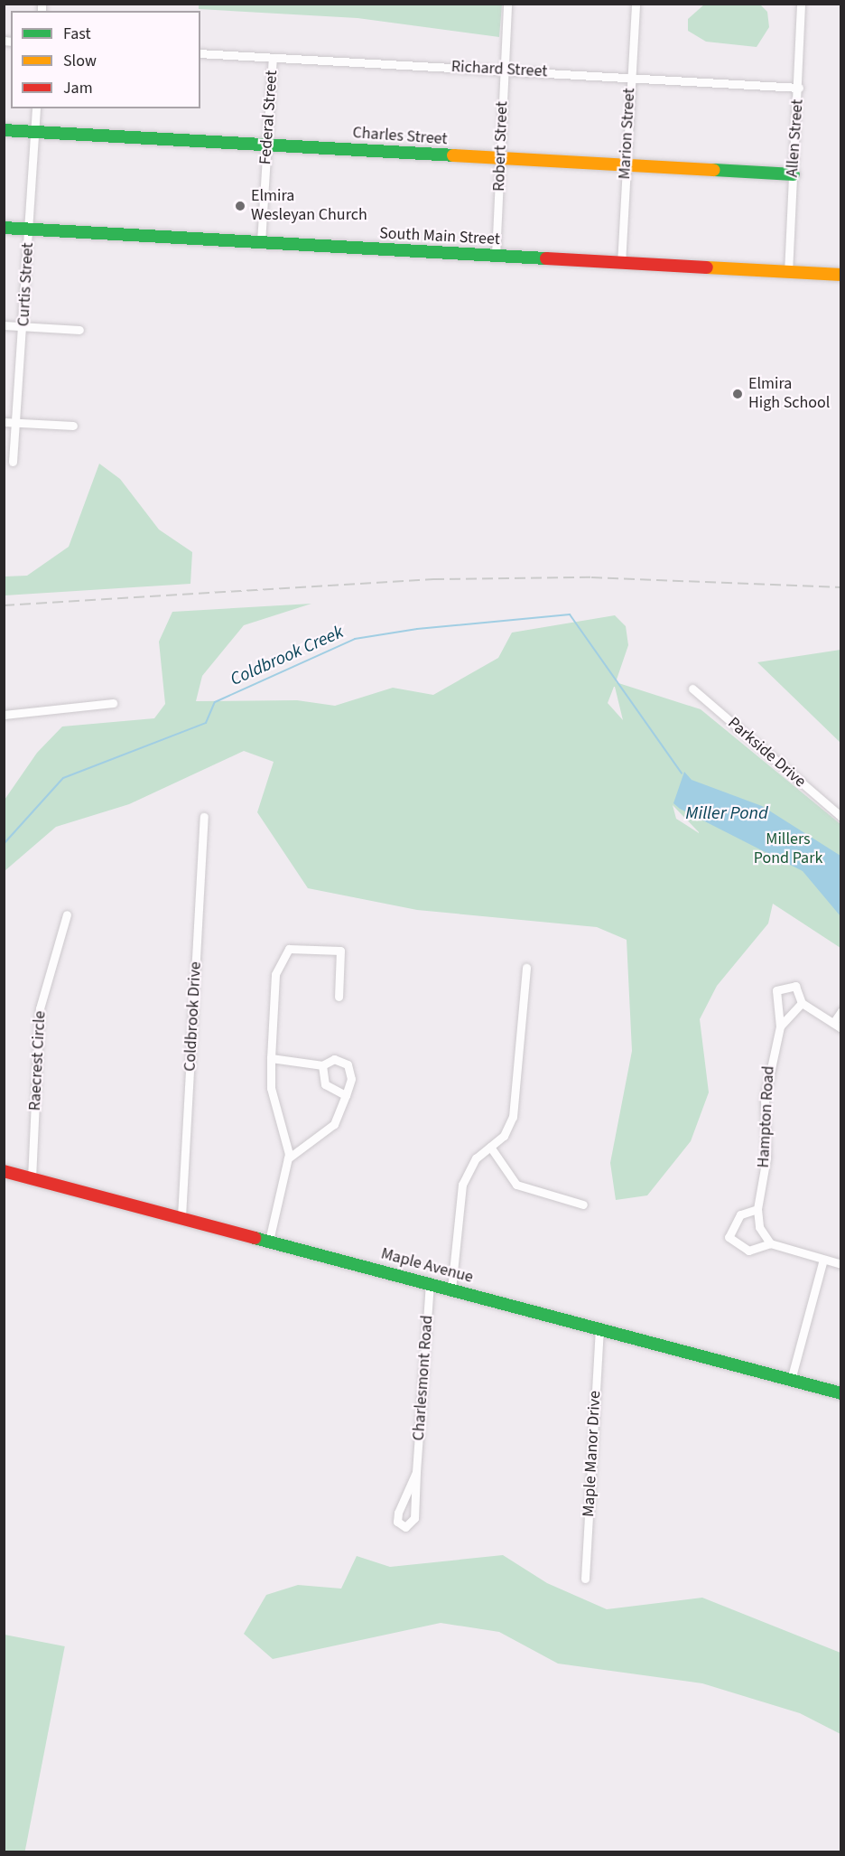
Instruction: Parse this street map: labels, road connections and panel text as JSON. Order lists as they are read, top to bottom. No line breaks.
{"streets":{"street":["Richard Street","Federal Street","Marion Street","Charles Street","Allen Street","Robert Street","South Main Street","Curtis Street","Parkside Drive","Coldbrook Drive","Raecrest Circle","Hampton Road","Maple Avenue","Charlesmont Road","Maple Manor Drive"]},"crossings":[["Richard Street","Federal Street"],["Richard Street","Marion Street"],["Richard Street","Allen Street"],["Richard Street","Robert Street"],["Federal Street","Charles Street"],["Federal Street","South Main Street"],["Marion Street","Charles Street"],["Marion Street","South Main Street"],["Charles Street","Allen Street"],["Charles Street","Robert Street"],["Charles Street","Curtis Street"],["Allen Street","South Main Street"],["Robert Street","South Main Street"],["South Main Street","Curtis Street"],["Coldbrook Drive","Maple Avenue"],["Raecrest Circle","Maple Avenue"],["Maple Avenue","Charlesmont Road"],["Maple Avenue","Maple Manor Drive"]],"water":["Coldbrook Creek","Miller Pond"],"parks":["Millers Pond Park"],"places":["Elmira Wesleyan Church","Elmira High School"],"legend":["Fast","Slow","Jam"]}
